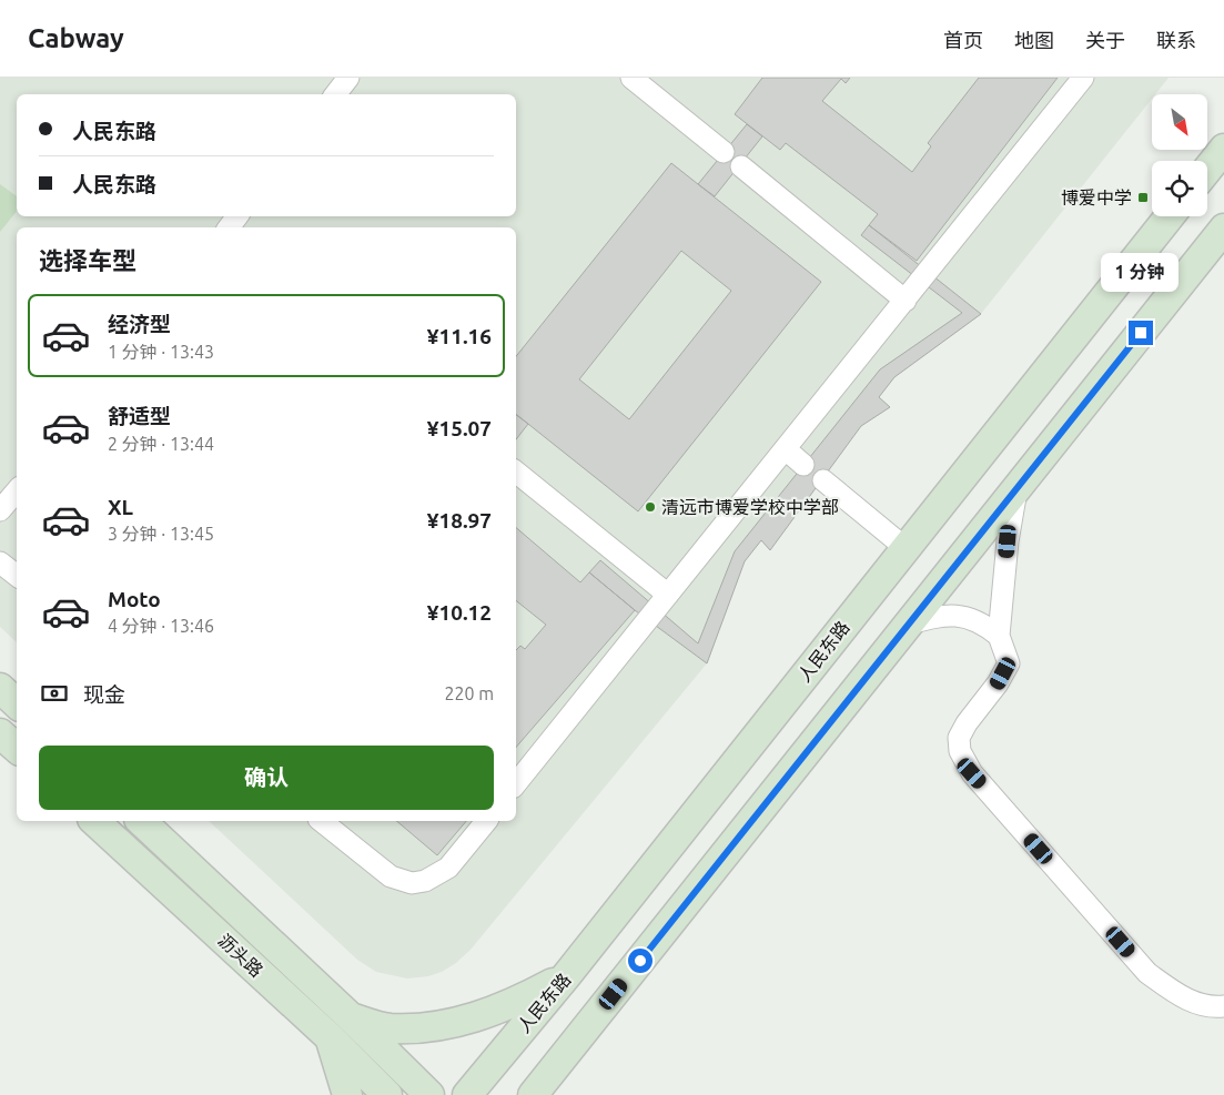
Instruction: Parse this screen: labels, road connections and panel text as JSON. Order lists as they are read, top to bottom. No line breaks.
{"streets":{"main road":["人民东路","沥头路"]},"places":{"transit":["博爱中学"],"other":["清远市博爱学校中学部"]},"north":"bottom right","page":{"header":"Cabway","nav":["首页","地图","关于","联系"],"banner":["人民东路","人民东路"],"heading":"选择车型","bubble":"1 分钟","list":[{"name":"经济型","note":"1 分钟 · 13:43","value":"¥11.16"},{"name":"舒适型","note":"2 分钟 · 13:44","value":"¥15.07"},{"name":"XL","note":"3 分钟 · 13:45","value":"¥18.97"},{"name":"Moto","note":"4 分钟 · 13:46","value":"¥10.12"}],"pay":["现金","220 m"],"buttons":"确认"}}
